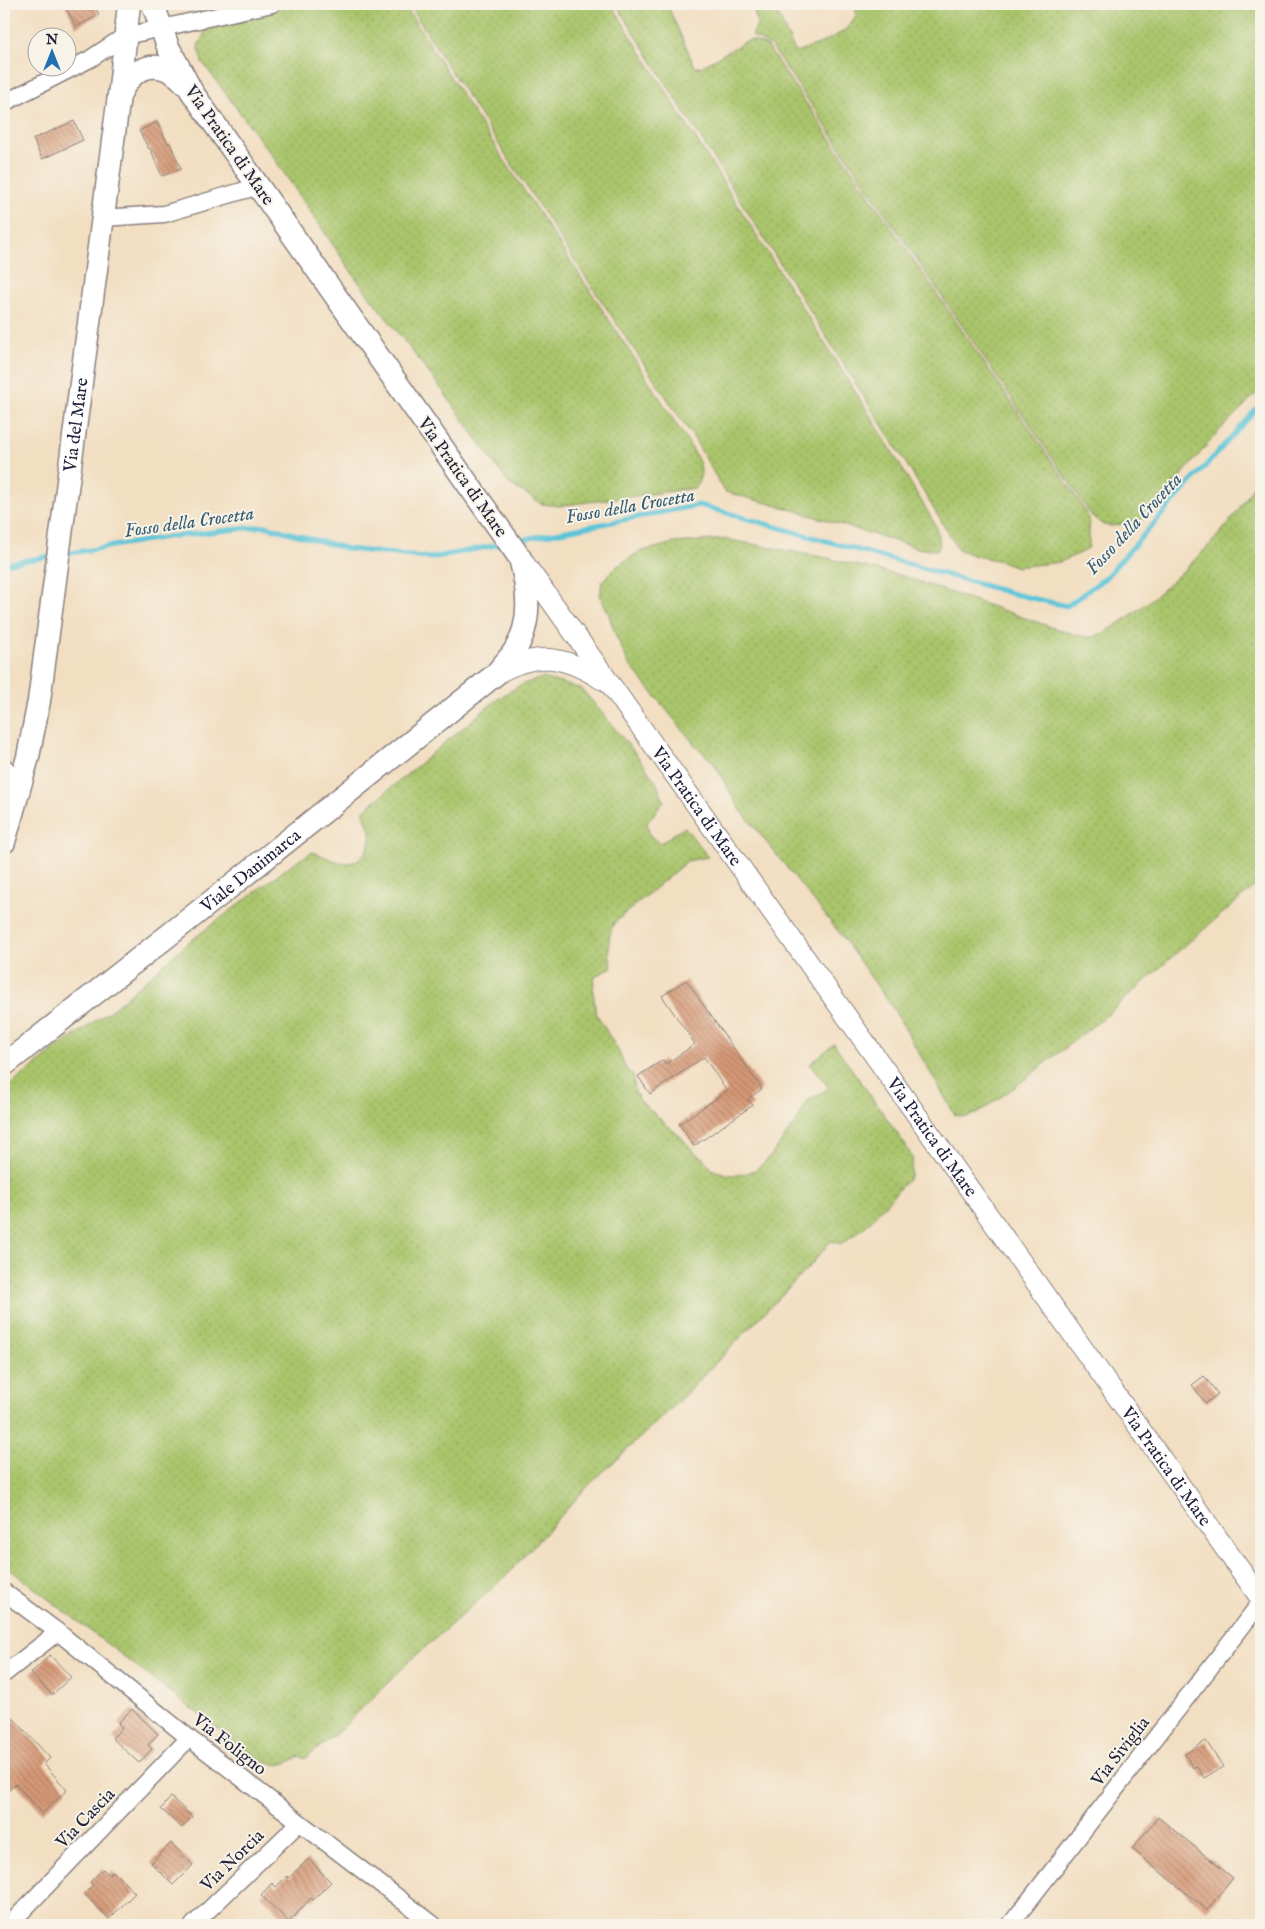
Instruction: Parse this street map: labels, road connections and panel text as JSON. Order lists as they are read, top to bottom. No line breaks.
{"streets":{"main road":["Via Pratica di Mare","Via del Mare","Viale Danimarca"],"street":["Via Foligno","Via Siviglia","Via Cascia","Via Norcia"]},"crossings":[["Via Pratica di Mare","Viale Danimarca"],["Via Pratica di Mare","Via Siviglia"],["Via Foligno","Via Cascia"],["Via Foligno","Via Norcia"]],"water":["Fosso della Crocetta"],"north":"top"}
